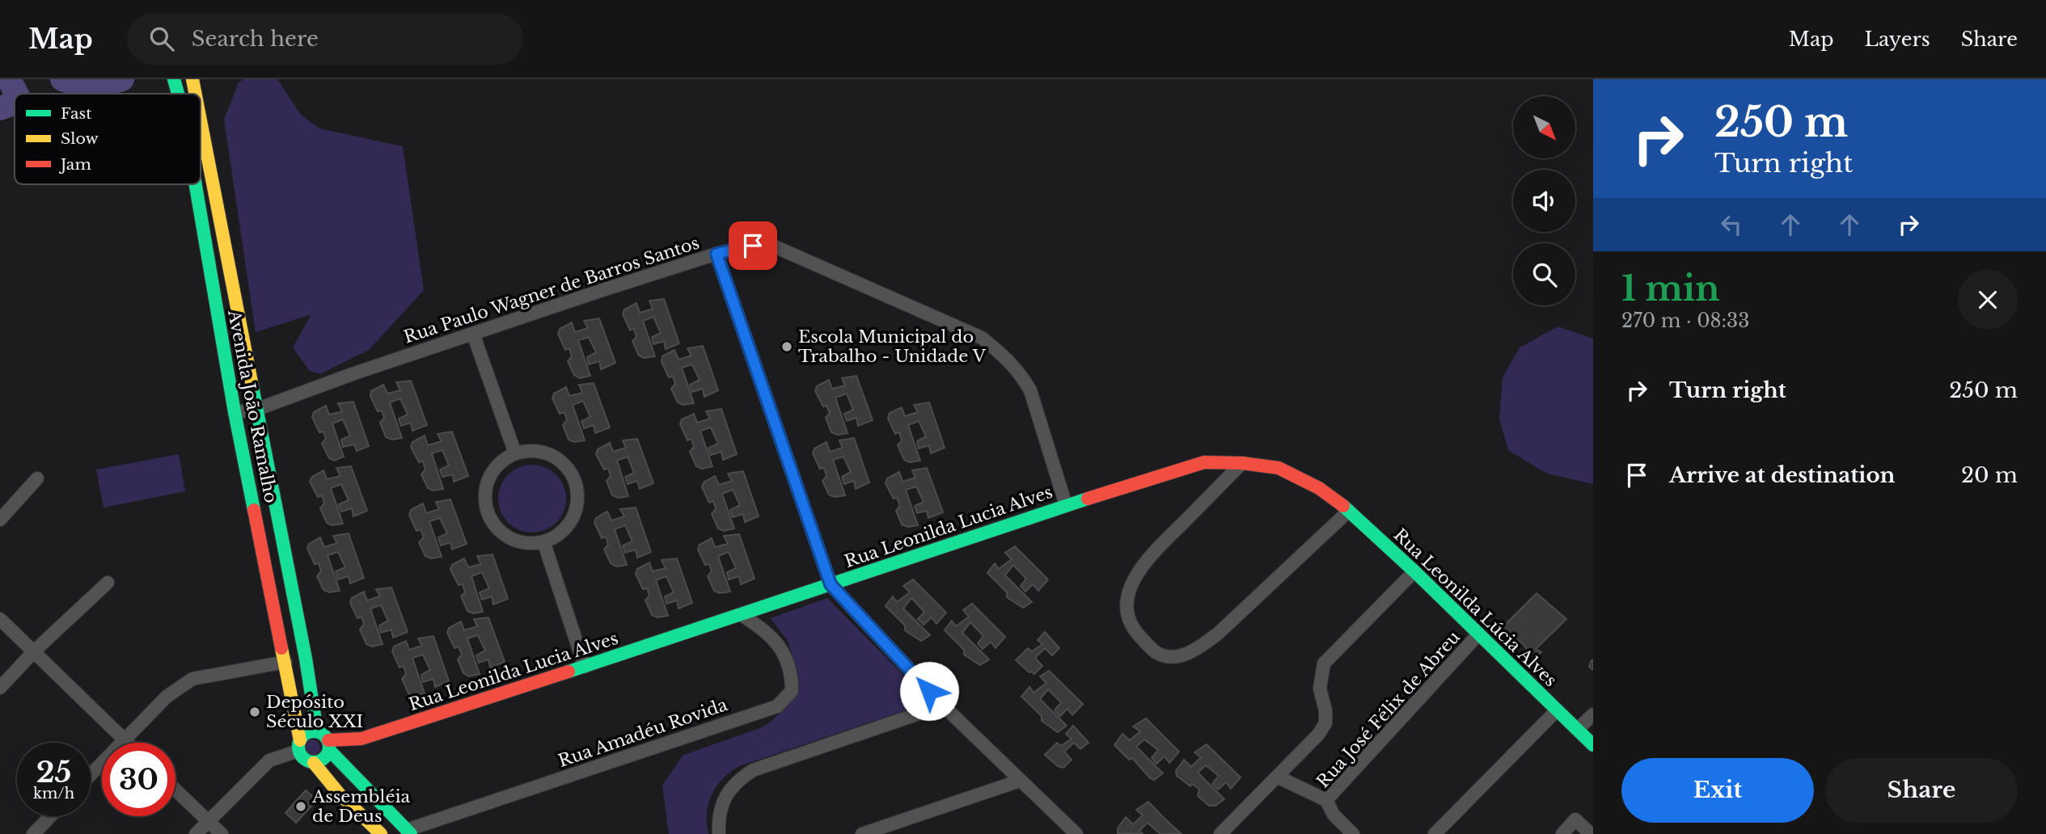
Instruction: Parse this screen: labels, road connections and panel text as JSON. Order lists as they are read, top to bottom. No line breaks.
{"streets":{"street":["Rua Paulo Wagner de Barros Santos","Avenida João Ramalho","Rua Leonilda Lucia Alves","Rua Leonilda Lúcia Alves","Rua José Félix de Abreu","Rua Amadéu Rovida"]},"crossings":[["Rua Paulo Wagner de Barros Santos","Avenida João Ramalho"],["Rua Paulo Wagner de Barros Santos","Rua Leonilda Lucia Alves"],["Avenida João Ramalho","Rua Leonilda Lucia Alves"],["Rua Leonilda Lucia Alves","Rua Leonilda Lúcia Alves"],["Rua Leonilda Lucia Alves","Rua Amadéu Rovida"],["Rua Leonilda Lúcia Alves","Rua José Félix de Abreu"]],"places":["Escola Municipal do Trabalho - Unidade V","Depósito Século XXI","Assembléia de Deus"],"legend":["Fast","Slow","Jam"],"north":"bottom right","page":{"header":"Map","search":"Search here","nav":["Map","Layers","Share"],"turn":["250 m","Turn right"],"heading":["1 min","270 m · 08:33"],"list":[{"name":"Turn right","value":"250 m"},{"name":"Arrive at destination","value":"20 m"}],"speed":"25 km/h","limit":"30","buttons":["Exit","Share"]}}
